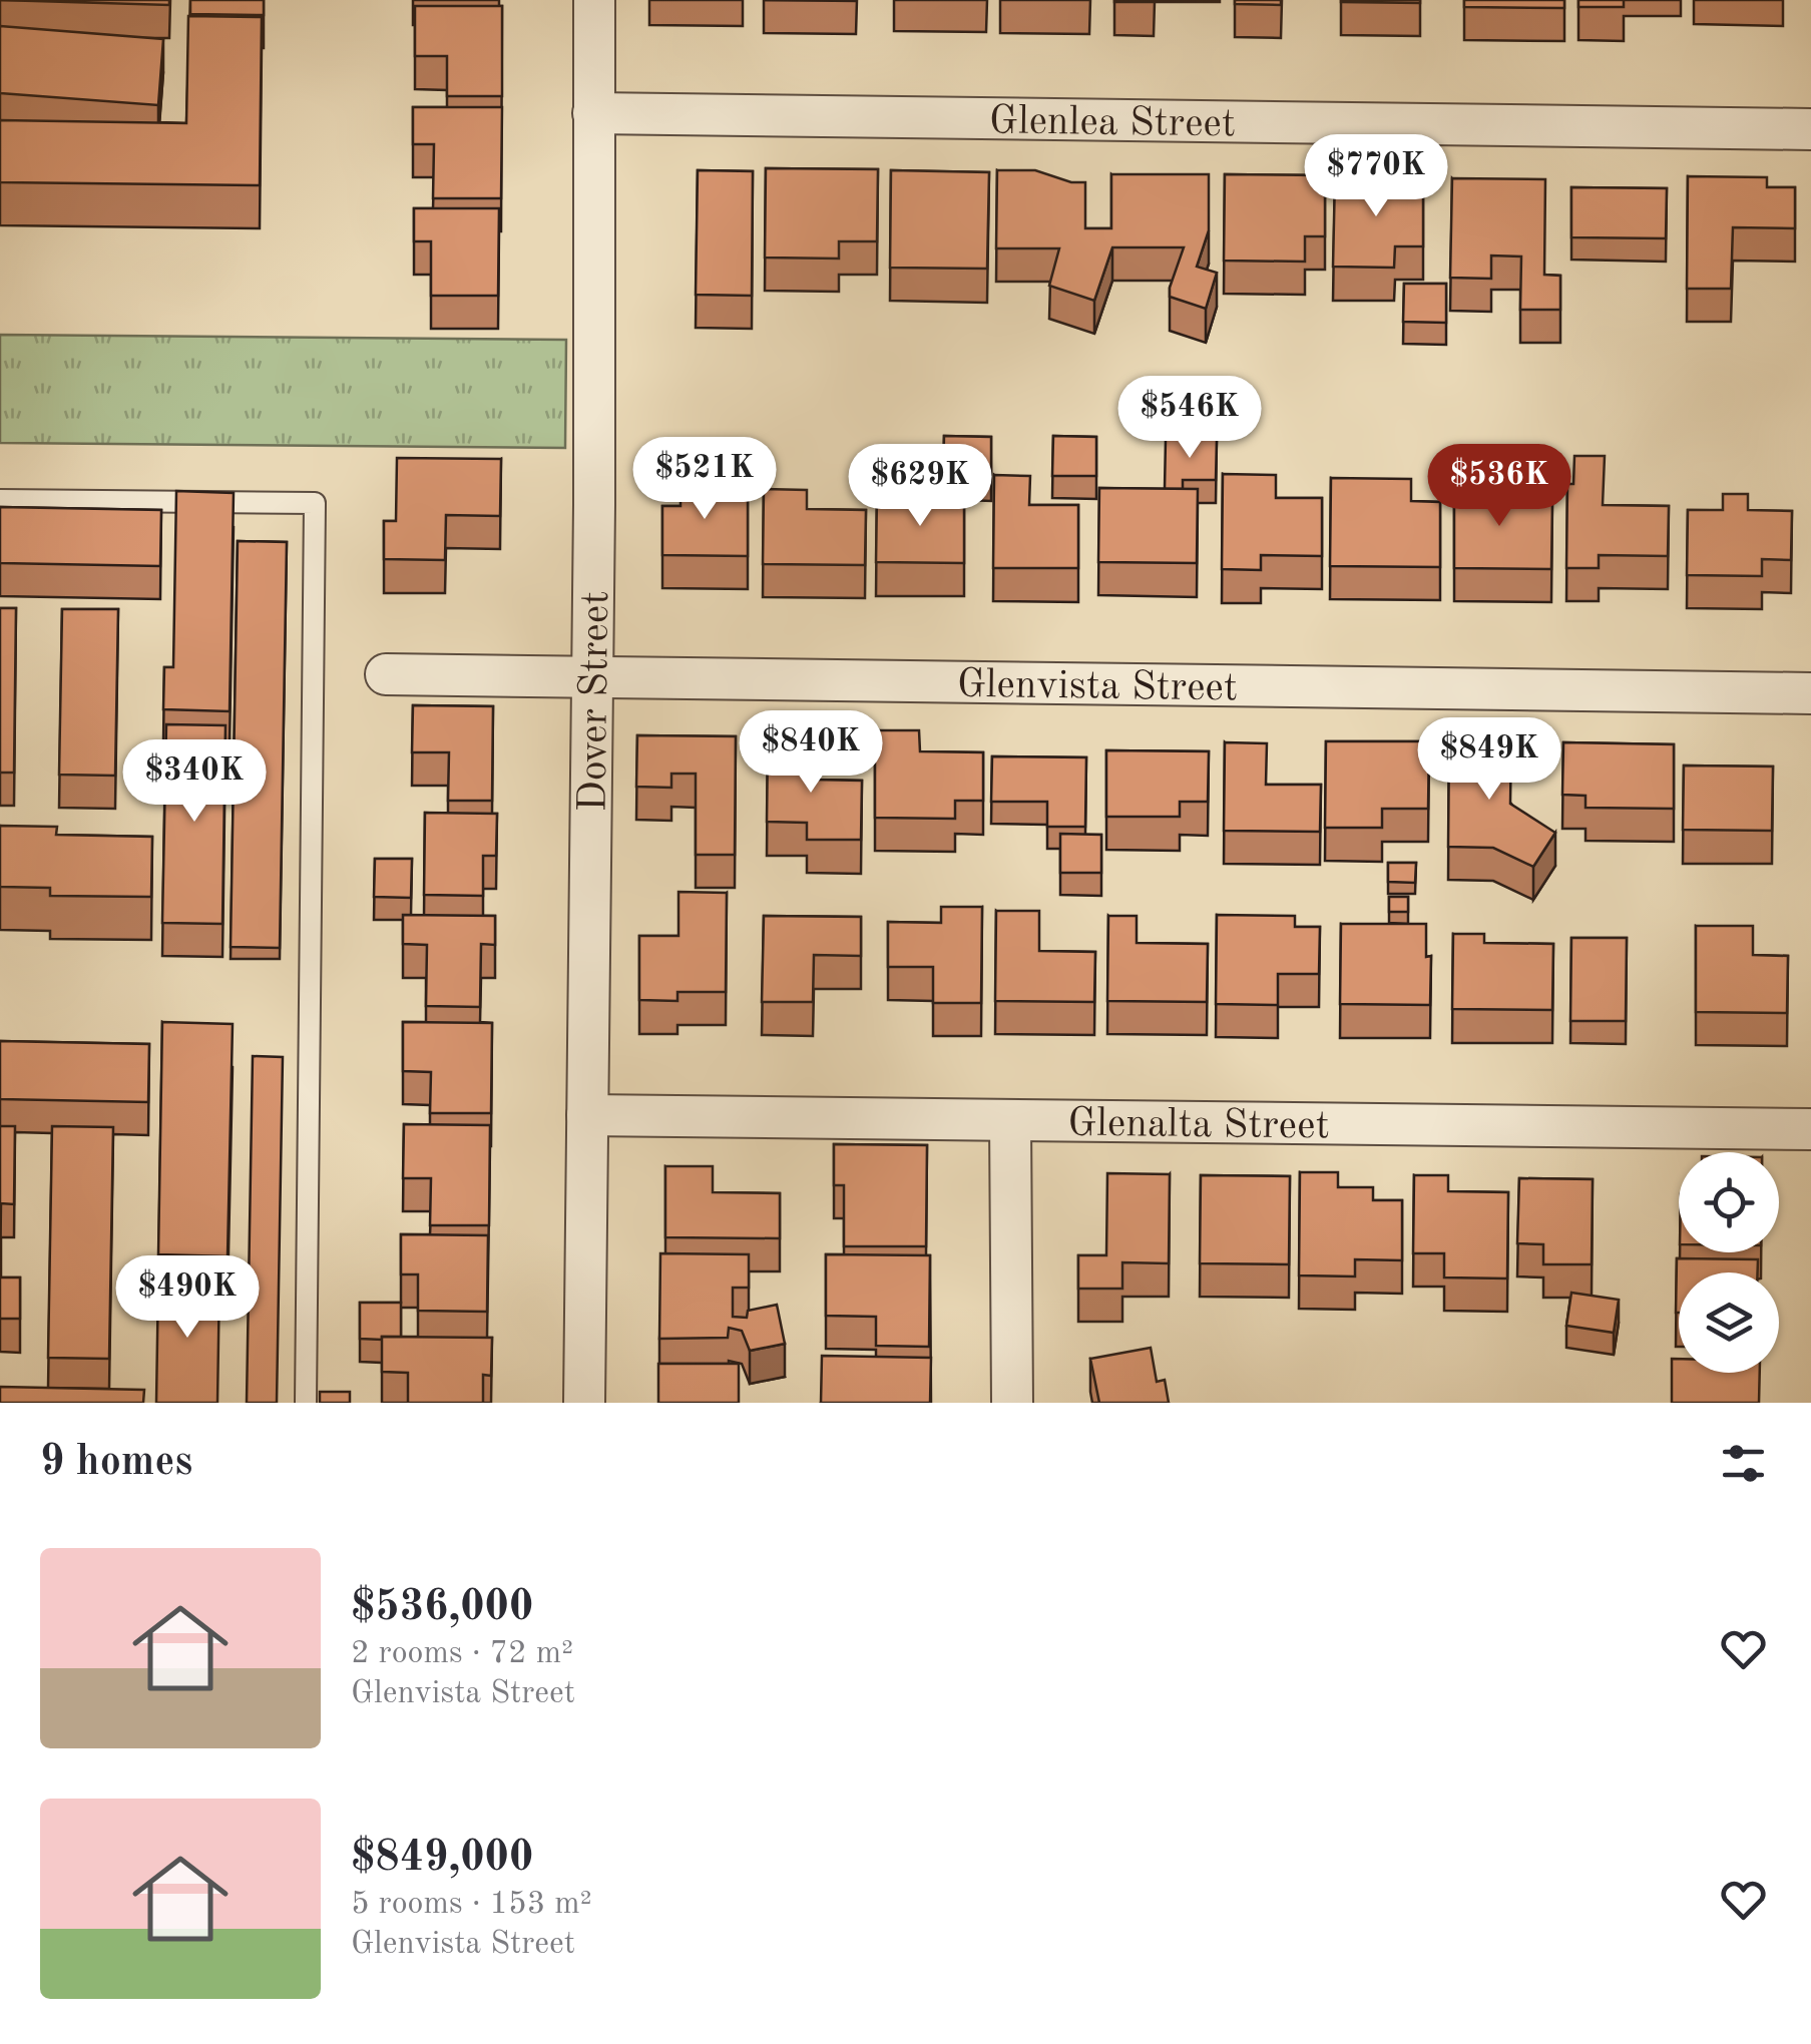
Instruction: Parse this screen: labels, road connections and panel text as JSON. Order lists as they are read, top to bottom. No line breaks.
{"streets":{"street":["Glenlea Street","Glenvista Street","Dover Street","Glenalta Street"]},"crossings":[["Glenlea Street","Dover Street"],["Glenvista Street","Dover Street"],["Dover Street","Glenalta Street"]],"page":{"price":["$770K","$546K","$521K","$629K","$536K","$840K","$849K","$340K","$490K"],"heading":"9 homes","list":[{"name":"$536,000","note":"2 rooms · 72 m² · Glenvista Street"},{"name":"$849,000","note":"5 rooms · 153 m² · Glenvista Street"}]}}
